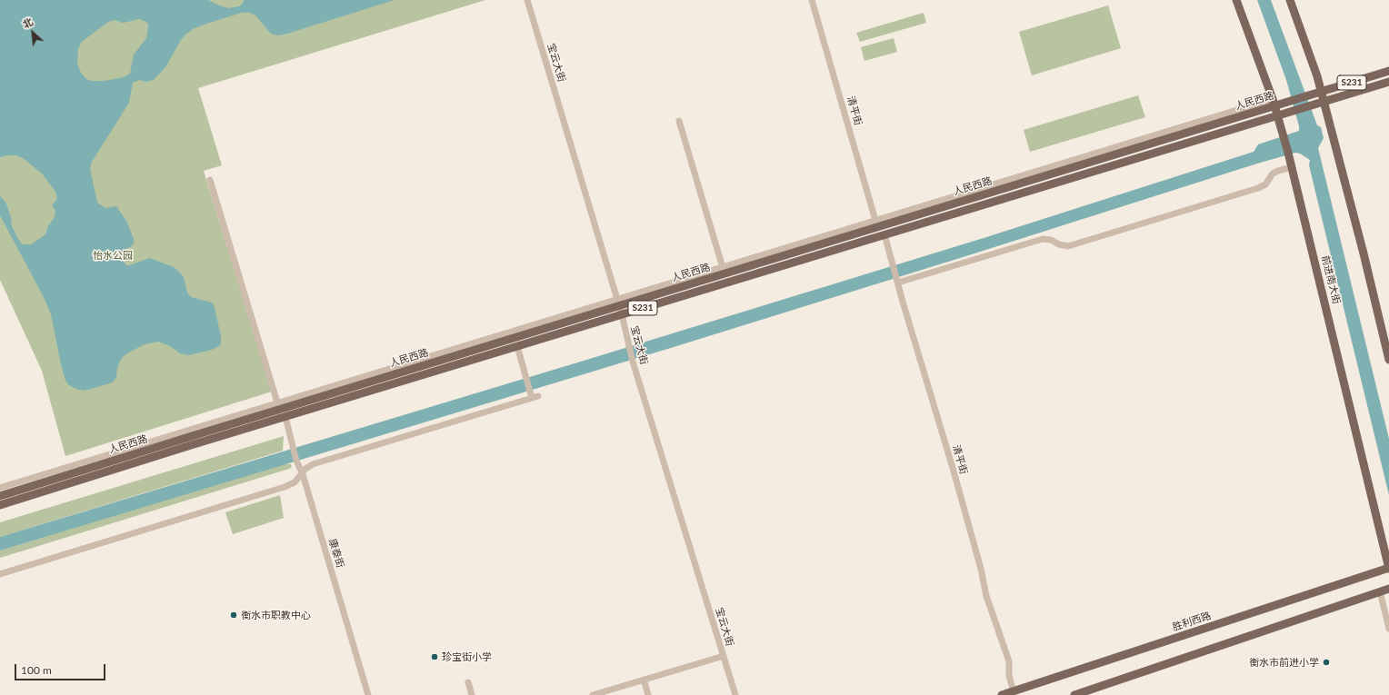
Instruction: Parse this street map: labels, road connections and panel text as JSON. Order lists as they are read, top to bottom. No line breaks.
{"streets":{"main road":["S231","人民西路","前进南大街","胜利西路"],"street":["宝云大街","清平街","康泰街"]},"crossings":[["宝云大街","人民西路"],["人民西路","清平街"],["人民西路","前进南大街"],["人民西路","康泰街"],["清平街","胜利西路"],["前进南大街","胜利西路"]],"parks":["怡水公园"],"places":["衡水市职教中心","珍宝街小学","衡水市前进小学"],"scale_bar":"100 m","north":"top left"}
